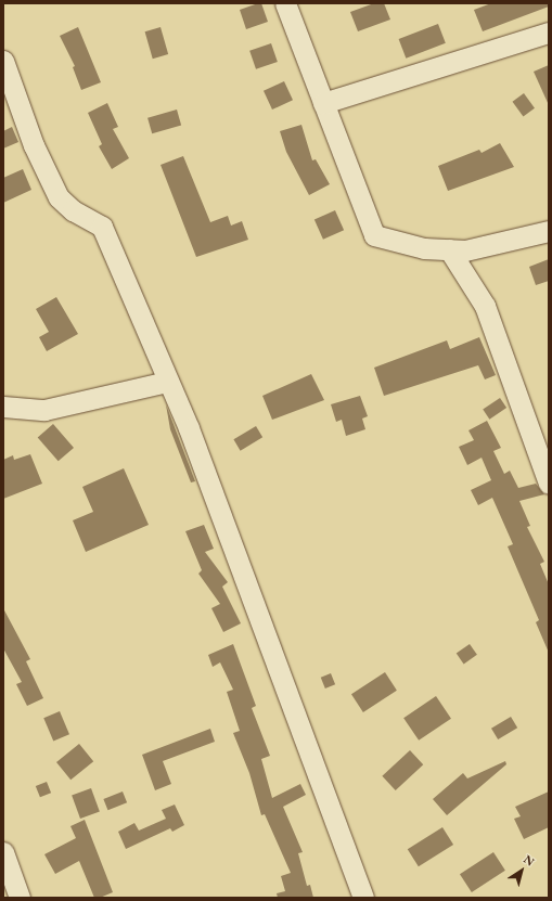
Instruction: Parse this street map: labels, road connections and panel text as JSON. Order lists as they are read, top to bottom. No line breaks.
{"north":"top right"}
